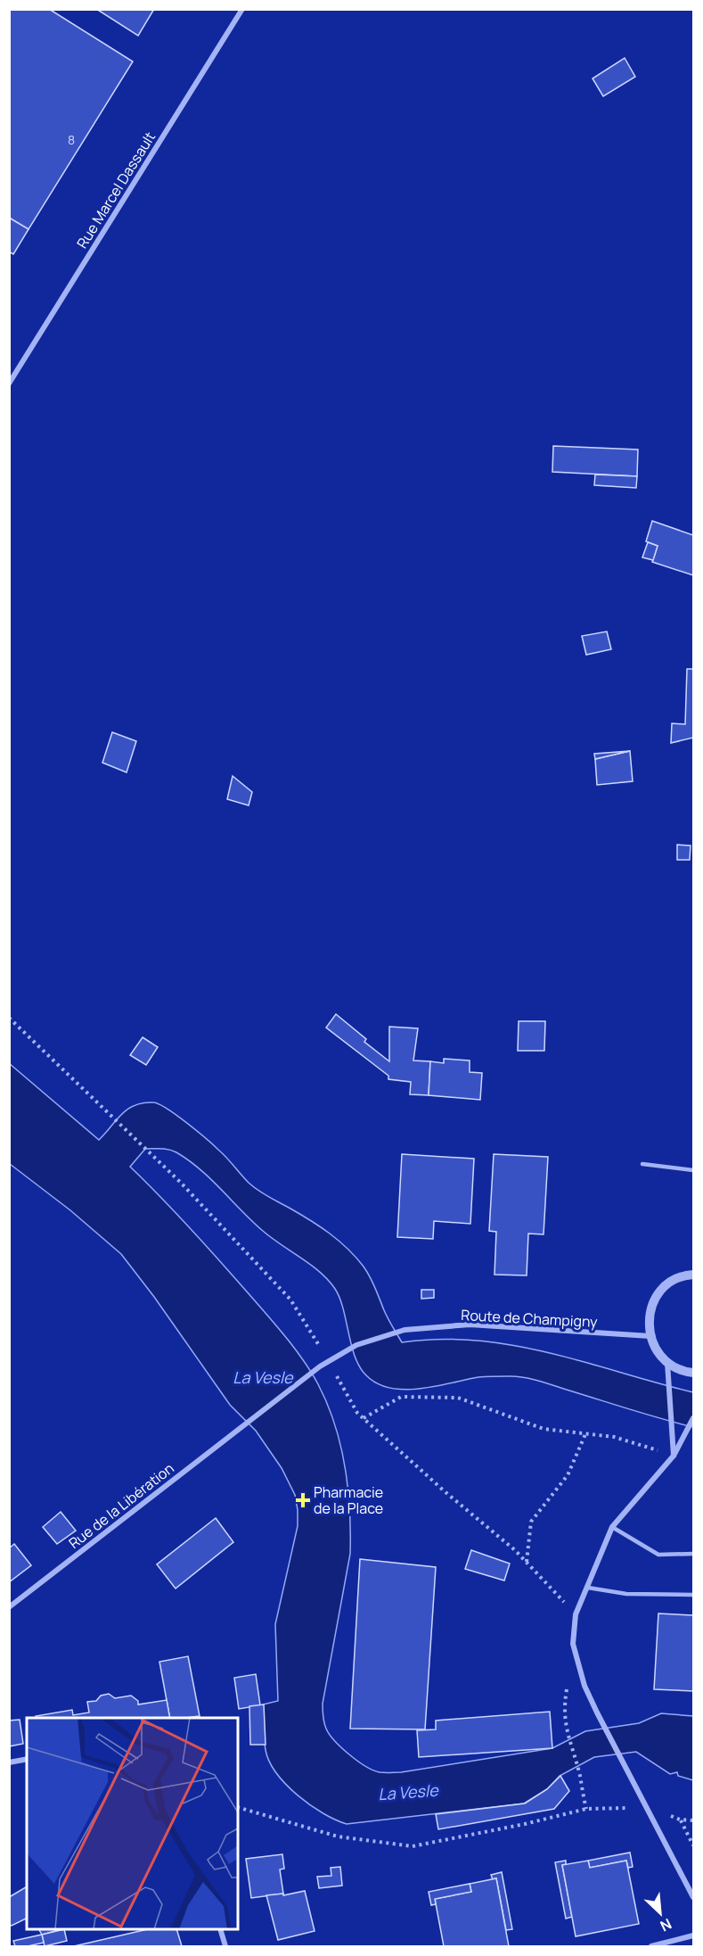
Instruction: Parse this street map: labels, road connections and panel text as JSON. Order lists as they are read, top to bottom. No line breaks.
{"streets":{"street":["Rue Marcel Dassault","Route de Champigny","Rue de la Libération"]},"crossings":[["Route de Champigny","Rue de la Libération"]],"water":["La Vesle"],"places":{"health":["Pharmacie de la Place"]},"house_numbers":["8"],"north":"bottom right"}
